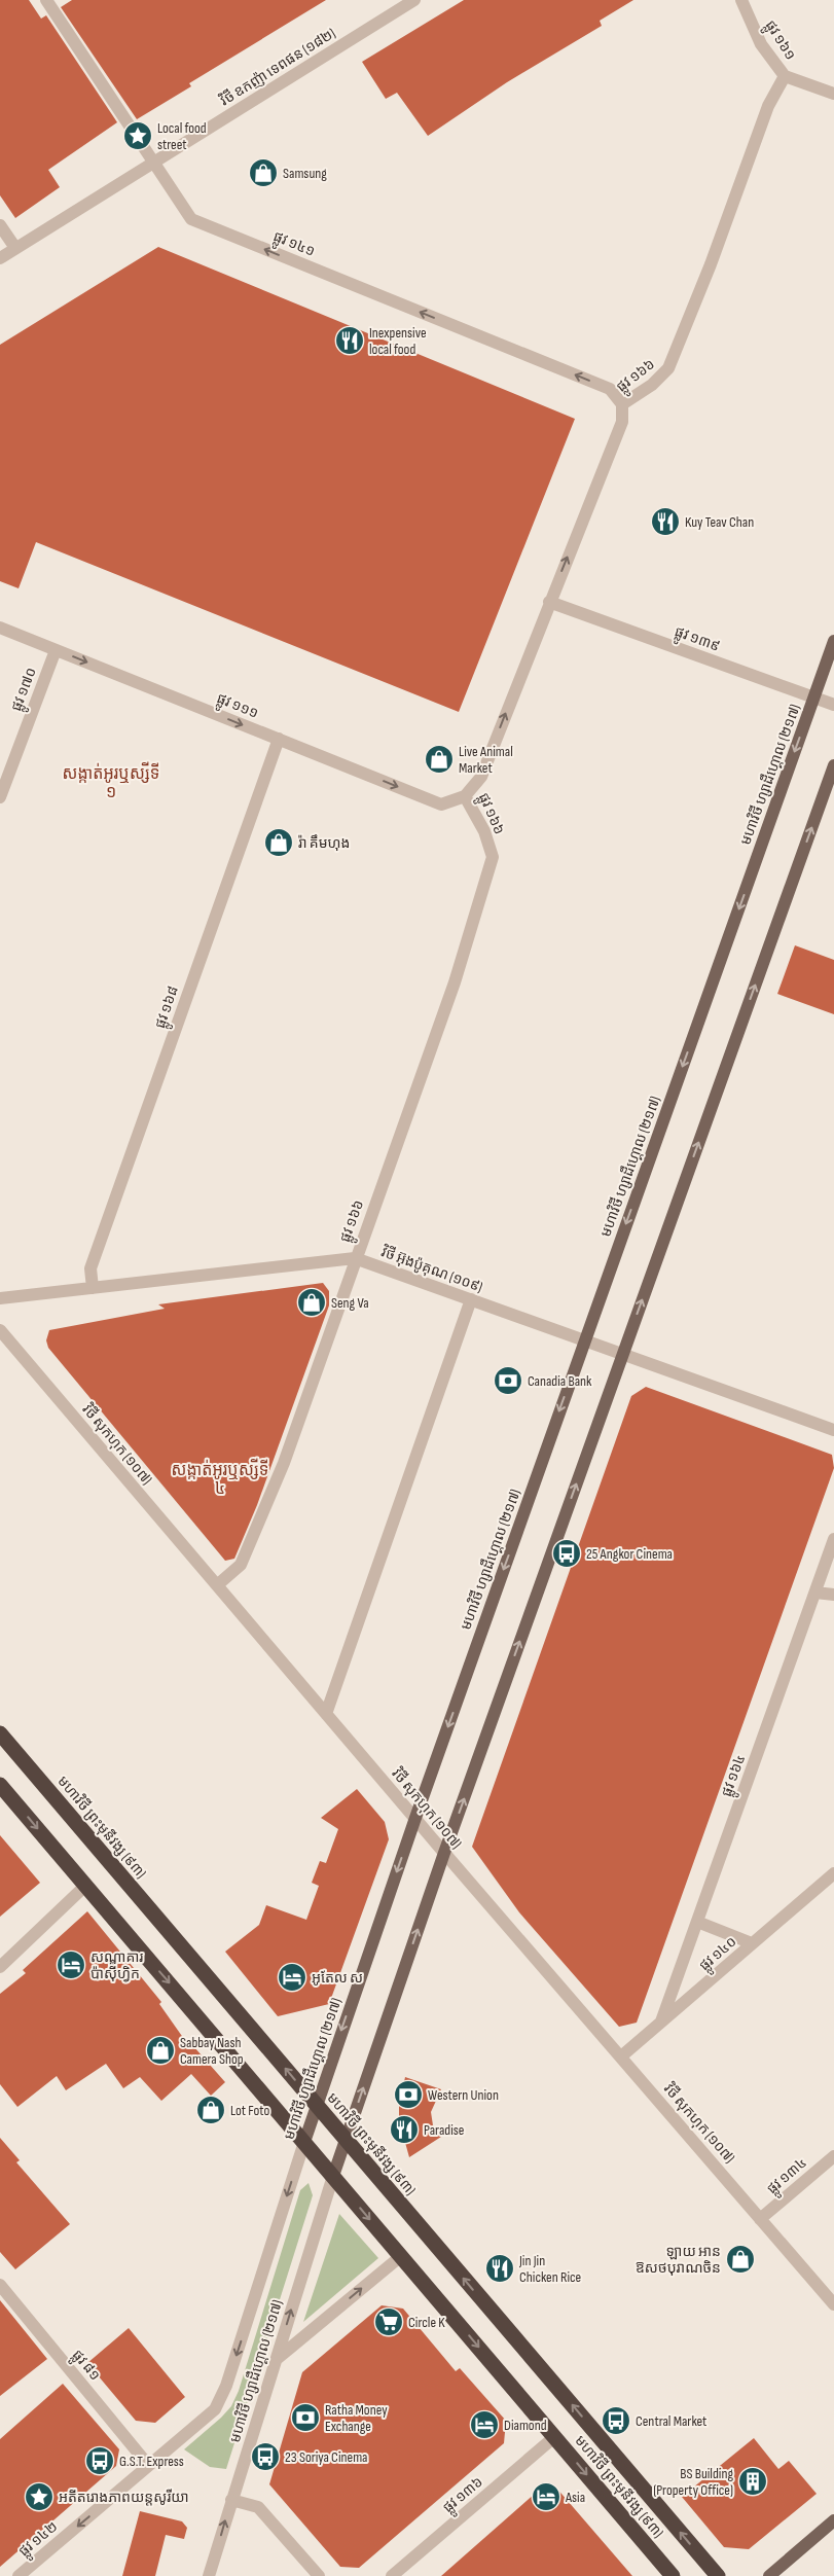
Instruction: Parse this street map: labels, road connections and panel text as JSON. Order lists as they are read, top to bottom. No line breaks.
{"streets":{"highway":["មហាវិថី ព្រះមុនីវង្ស (៩៣)"],"main road":["មហាវិថី ហ្សាដឹហ្គោល (២១៧)"],"street":["ផ្លូវ ១៦១","វិថី ឧកញ៉ា ទេពផន (១៨២)","ផ្លូវ ១៤១","ផ្លូវ ១៦៦","ផ្លូវ ១៣៩","ផ្លូវ ១៧០","ផ្លូវ ១១១","ផ្លូវ ១៦៨","វិថី អ៊ុងប៉ូគុណ (១០៩)","វិថី សុកហុក (១០៧)","ផ្លូវ ១៦៤","ផ្លូវ ១៤០","ផ្លូវ ១៣៤","ផ្លូវ ៨១","មហាវិថី ហ្សាដឺហ្គោល (២១៧)","ផ្លូវ ១៣៦","ផ្លូវ ១៤២"]},"crossings":[["ផ្លូវ ១៦១","ផ្លូវ ១៦៦"],["វិថី ឧកញ៉ា ទេពផន (១៨២)","ផ្លូវ ១៤១"],["ផ្លូវ ១៤១","ផ្លូវ ១៦៦"],["ផ្លូវ ១៦៦","ផ្លូវ ១៣៩"],["ផ្លូវ ១៦៦","ផ្លូវ ១១១"],["ផ្លូវ ១៦៦","វិថី អ៊ុងប៉ូគុណ (១០៩)"],["ផ្លូវ ១៦៦","វិថី សុកហុក (១០៧)"],["ផ្លូវ ១៣៩","មហាវិថី ហ្សាដឹហ្គោល (២១៧)"],["ផ្លូវ ១៧០","ផ្លូវ ១១១"],["ផ្លូវ ១១១","ផ្លូវ ១៦៨"],["មហាវិថី ហ្សាដឹហ្គោល (២១៧)","វិថី អ៊ុងប៉ូគុណ (១០៩)"],["មហាវិថី ហ្សាដឹហ្គោល (២១៧)","វិថី សុកហុក (១០៧)"],["មហាវិថី ហ្សាដឹហ្គោល (២១៧)","មហាវិថី ព្រះមុនីវង្ស (៩៣)"],["មហាវិថី ហ្សាដឹហ្គោល (២១៧)","ផ្លូវ ៨១"],["មហាវិថី ហ្សាដឹហ្គោល (២១៧)","ផ្លូវ ១៤២"],["ផ្លូវ ១៦៨","វិថី អ៊ុងប៉ូគុណ (១០៩)"],["វិថី សុកហុក (១០៧)","ផ្លូវ ១៤០"],["វិថី សុកហុក (១០៧)","ផ្លូវ ១៣៤"],["ផ្លូវ ១៦៤","ផ្លូវ ១៤០"],["មហាវិថី ព្រះមុនីវង្ស (៩៣)","មហាវិថី ហ្សាដឺហ្គោល (២១៧)"],["មហាវិថី ព្រះមុនីវង្ស (៩៣)","ផ្លូវ ១៣៦"],["ផ្លូវ ៨១","ផ្លូវ ១៤២"]],"one_way":["ផ្លូវ ១៤១","ផ្លូវ ១១១","មហាវិថី ហ្សាដឺហ្គោល (២១៧)","ផ្លូវ ១៤២"],"districts":["សង្កាត់អូរឬស្សីទី ១","សង្កាត់អូរឬស្សីទី ៤"],"places":{"place":["Local food street","អតីតរោងភាពយន្តសូរីយា"],"shop":["Samsung","Live Animal Market","រ៉ា គឹមហុង","Seng Va","Sabbay Nash Camera Shop","Lot Foto","ឡាយ អាន ឱសថបុរាណចិន"],"restaurant":["Inexpensive local food","Kuy Teav Chan","Paradise","Jin Jin Chicken Rice"],"bank":["Canadia Bank","Western Union","Ratha Money Exchange"],"bus stop":["25 Angkor Cinema","Central Market","23 Soriya Cinema","G.S.T. Express"],"hotel":["សណ្ឋាគារ ប៉ាស៊ីហ្វិក","អូតែល ស","Diamond","Asia"],"supermarket":["Circle K"],"building":["BS Building (Property Office)"]}}
